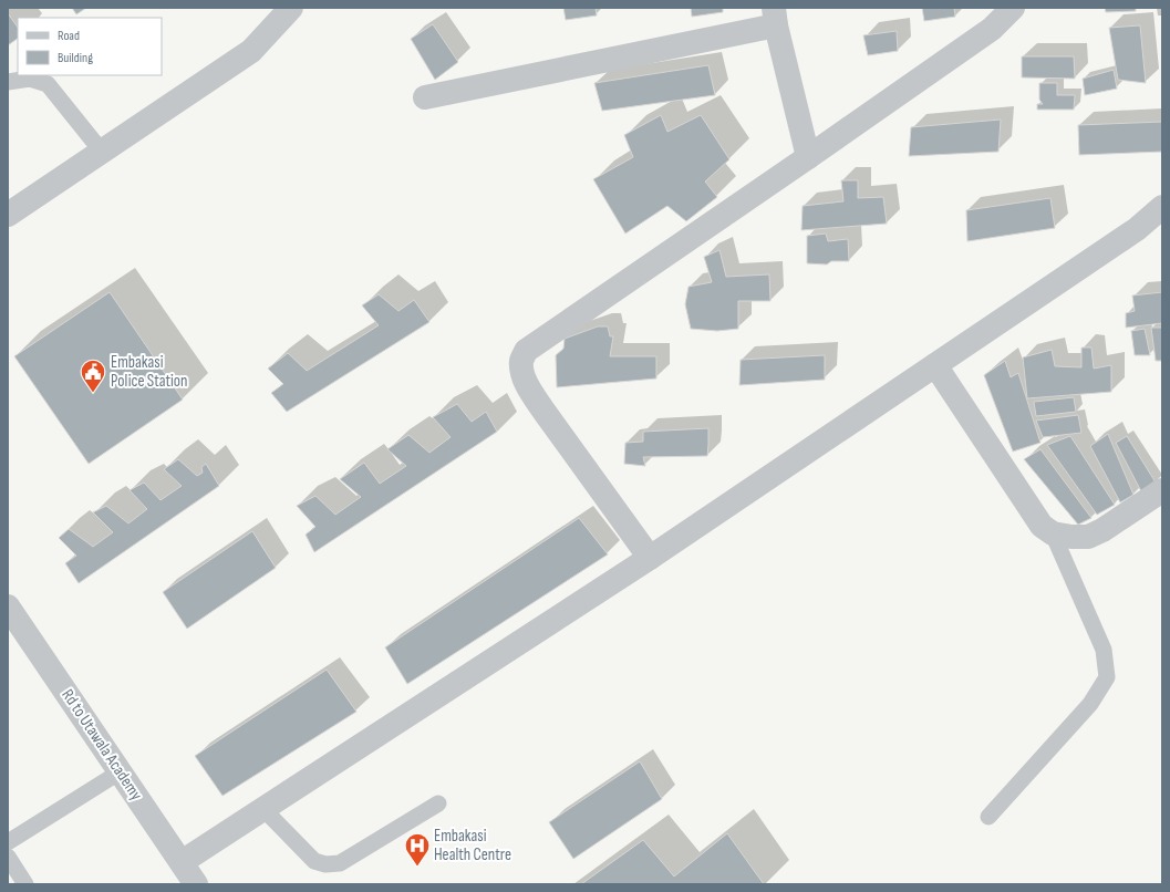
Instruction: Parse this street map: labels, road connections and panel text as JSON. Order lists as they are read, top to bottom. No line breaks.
{"streets":{"street":["Rd to Utawala Academy"]},"places":{"public building":["Embakasi Police Station"],"hospital":["Embakasi Health Centre"]},"legend":["Road","Building"]}
